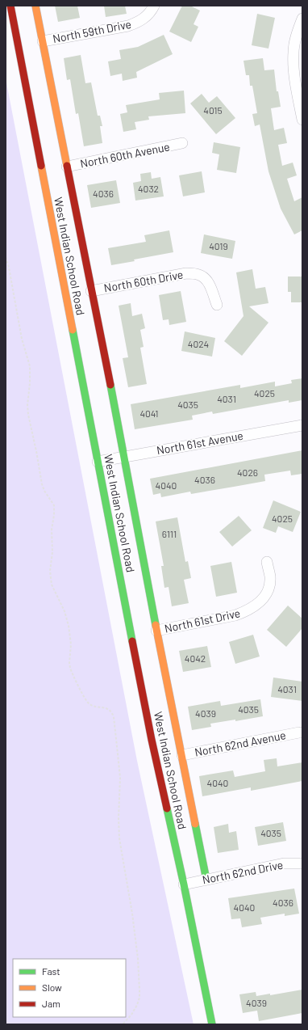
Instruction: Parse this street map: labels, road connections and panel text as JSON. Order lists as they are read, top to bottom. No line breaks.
{"streets":{"main road":["West Indian School Road"],"street":["North 59th Drive","North 60th Avenue","North 60th Drive","North 61st Avenue","North 61st Drive","North 62nd Avenue","North 62nd Drive"]},"crossings":[["North 59th Drive","West Indian School Road"],["North 60th Avenue","West Indian School Road"],["West Indian School Road","North 60th Drive"],["West Indian School Road","North 61st Avenue"],["West Indian School Road","North 61st Drive"],["West Indian School Road","North 62nd Avenue"],["West Indian School Road","North 62nd Drive"]],"house_numbers":["4015","4032","4036","4019","4024","4025","4031","4035","4041","4026","4036","4040","4025","6111","4042","4031","4035","4039","4040","4035","4036","4040","4039"],"legend":["Fast","Slow","Jam"]}
